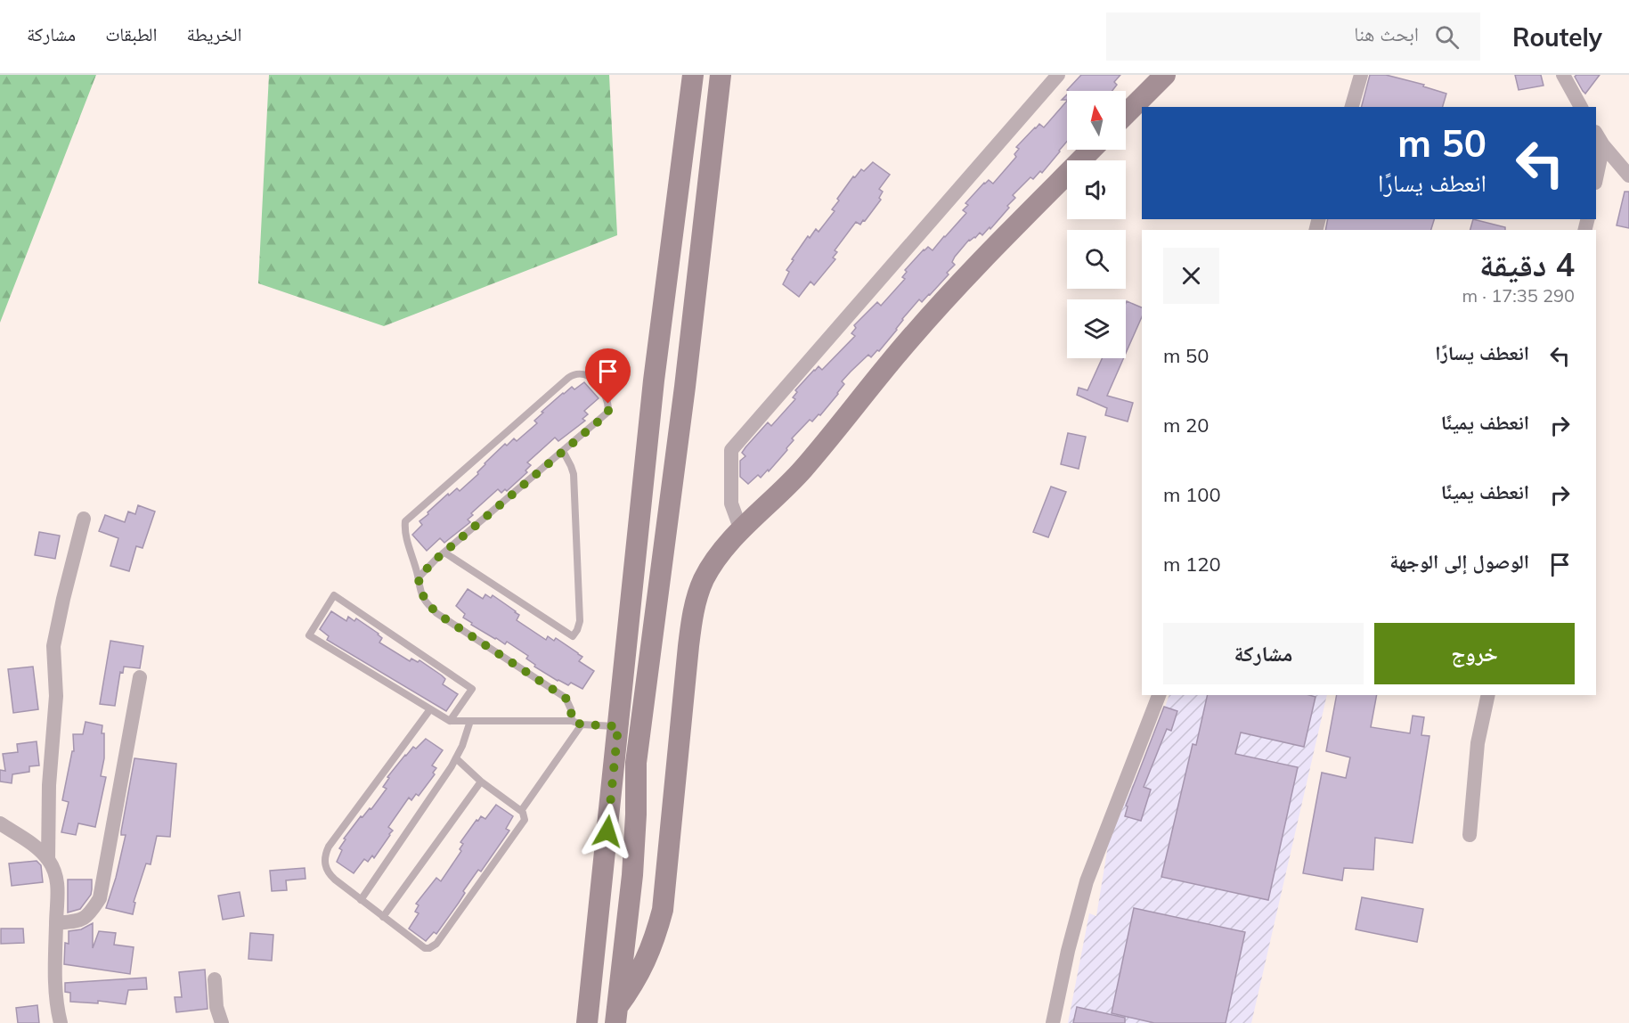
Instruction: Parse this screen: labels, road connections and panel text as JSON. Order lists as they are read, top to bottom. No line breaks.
{"north":"top","page":{"header":"Routely","search":"ابحث هنا","nav":["الخريطة","الطبقات","مشاركة"],"turn":["50 m","انعطف يسارًا"],"heading":["4 دقيقة","290 m · 17:35"],"list":[{"name":"انعطف يسارًا","value":"50 m"},{"name":"انعطف يمينًا","value":"20 m"},{"name":"انعطف يمينًا","value":"100 m"},{"name":"الوصول إلى الوجهة","value":"120 m"}],"buttons":["خروج","مشاركة"]}}
